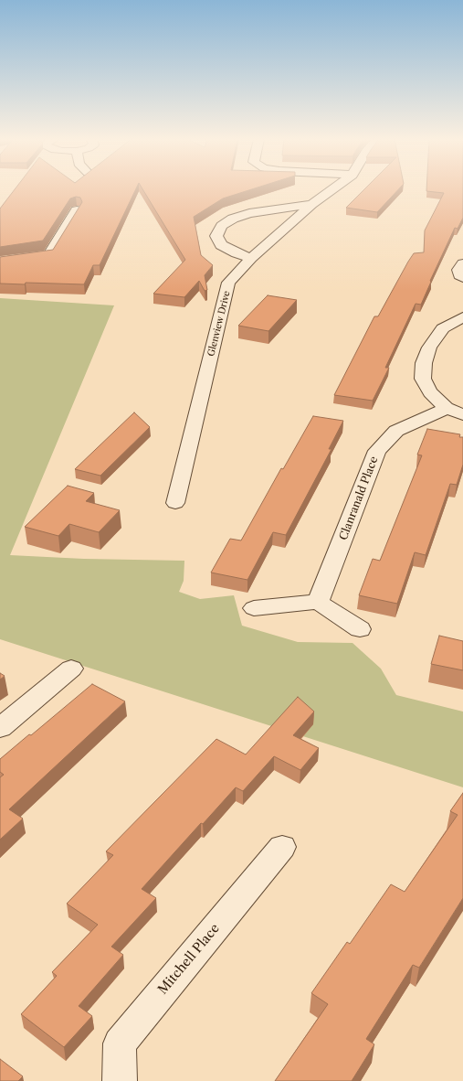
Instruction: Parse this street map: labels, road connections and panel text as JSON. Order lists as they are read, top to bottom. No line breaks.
{"streets":{"street":["Glenview Drive","Clanranald Place","Mitchell Place"]}}
